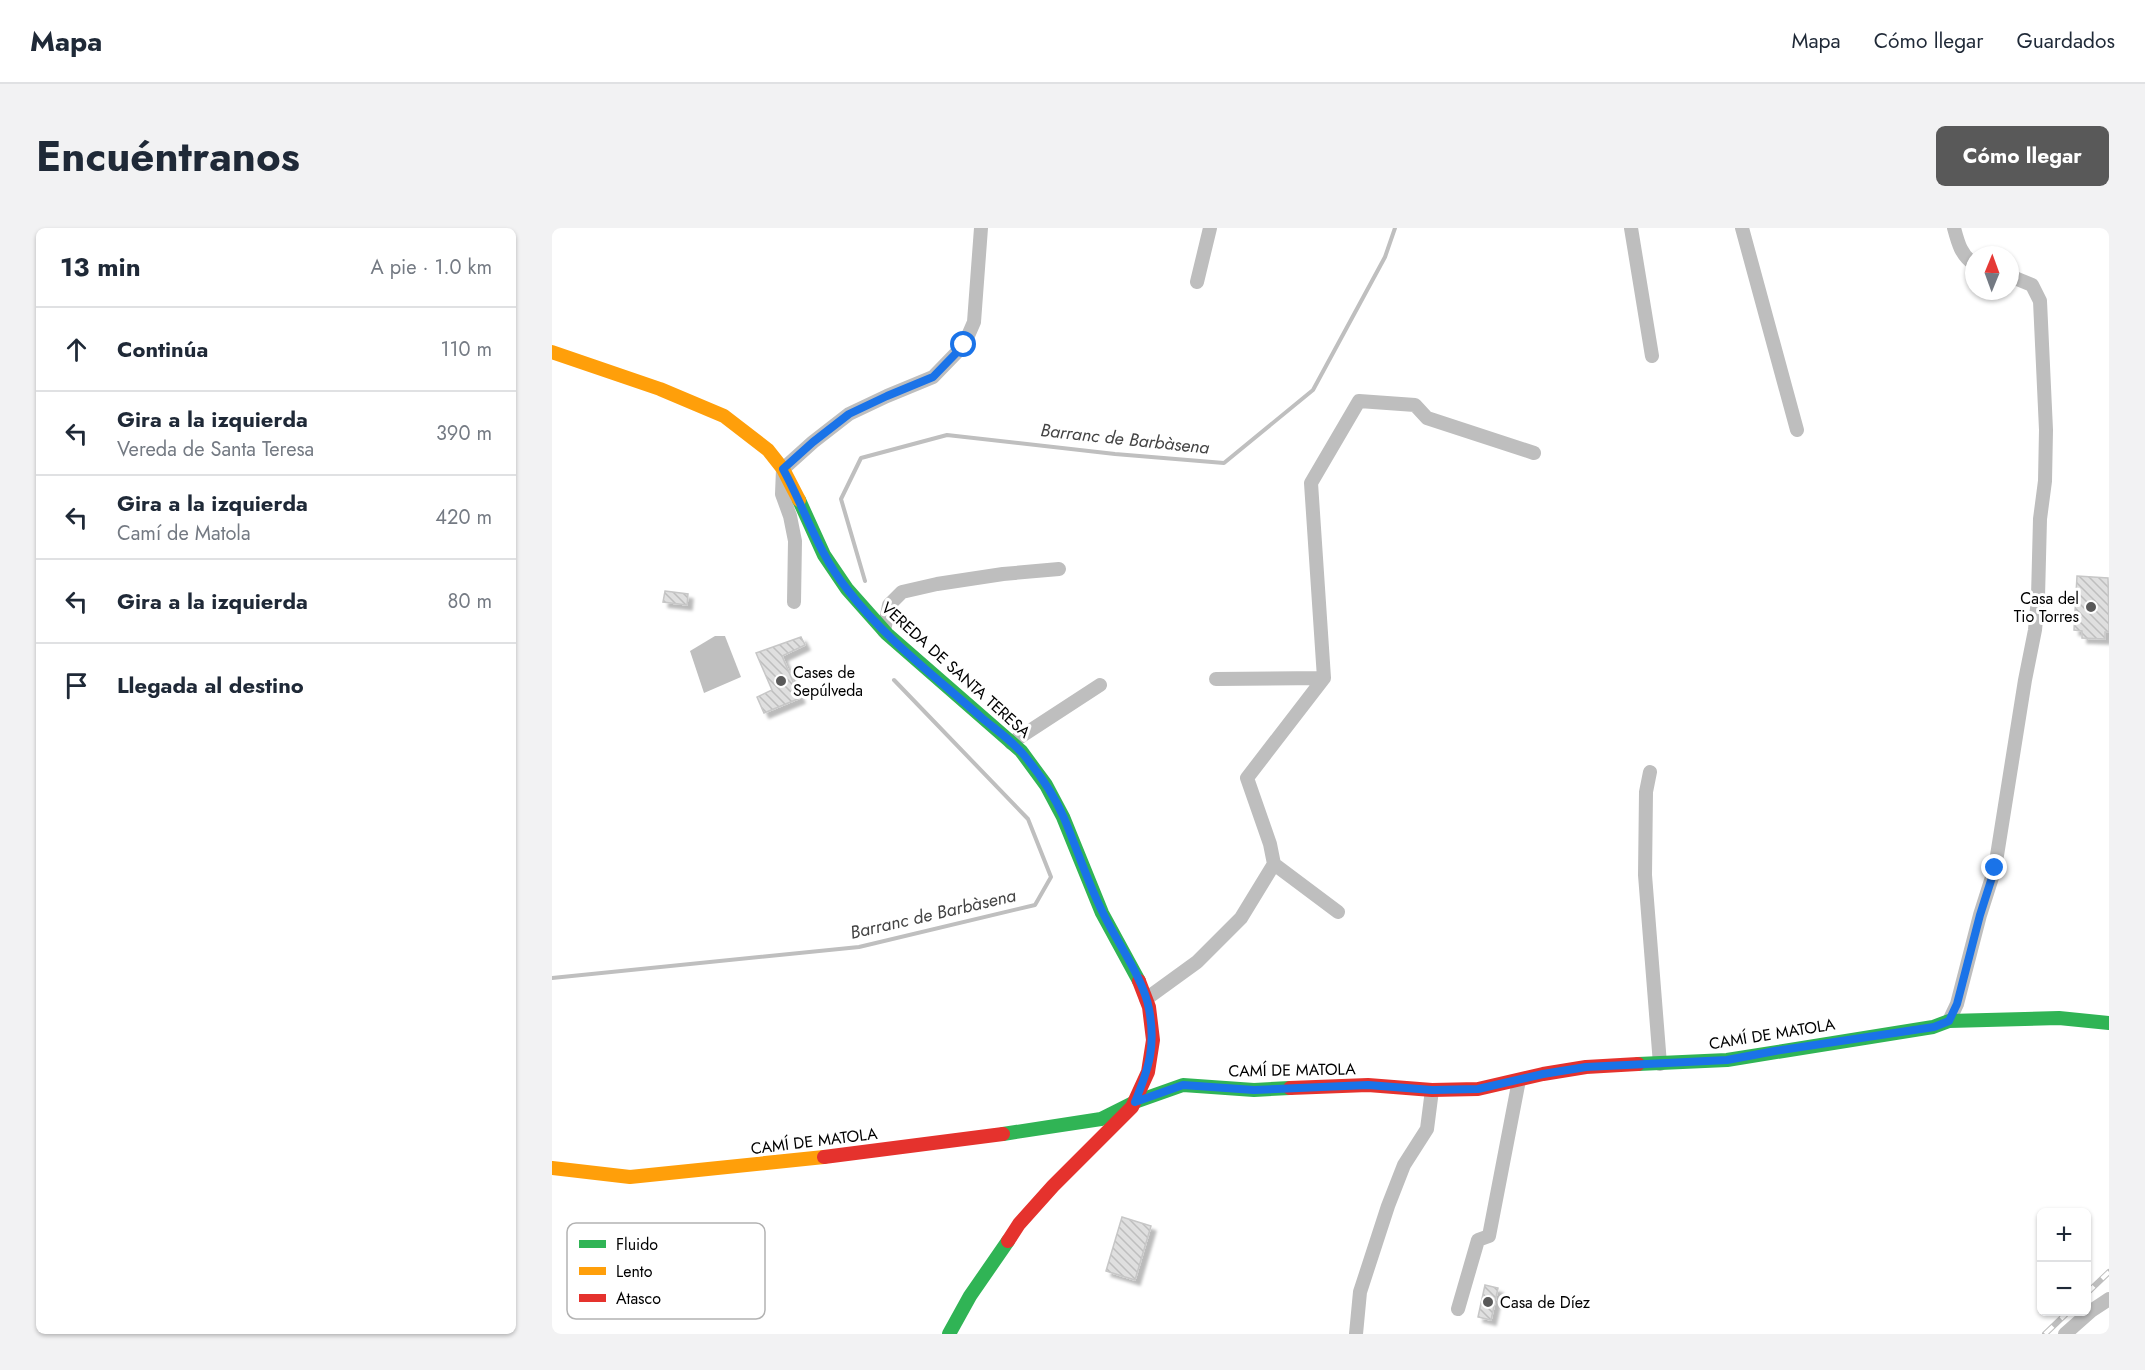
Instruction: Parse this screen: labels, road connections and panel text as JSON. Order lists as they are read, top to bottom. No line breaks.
{"streets":{"street":["VEREDA DE SANTA TERESA","CAMÍ DE MATOLA"]},"crossings":[["VEREDA DE SANTA TERESA","CAMÍ DE MATOLA"]],"water":["Barranc de Barbàsena"],"places":["Casa del Tio Torres","Cases de Sepúlveda","Casa de Díez"],"legend":["Fluido","Lento","Atasco"],"north":"top","page":{"header":"Mapa","nav":["Mapa","Cómo llegar","Guardados"],"title":"Encuéntranos","buttons":"Cómo llegar","heading":["13 min","A pie · 1.0 km"],"list":[["Continúa","110 m"],["Gira a la izquierda","Vereda de Santa Teresa","390 m"],["Gira a la izquierda","Camí de Matola","420 m"],["Gira a la izquierda","80 m"],"Llegada al destino"],"map_buttons":["+","−"]}}
